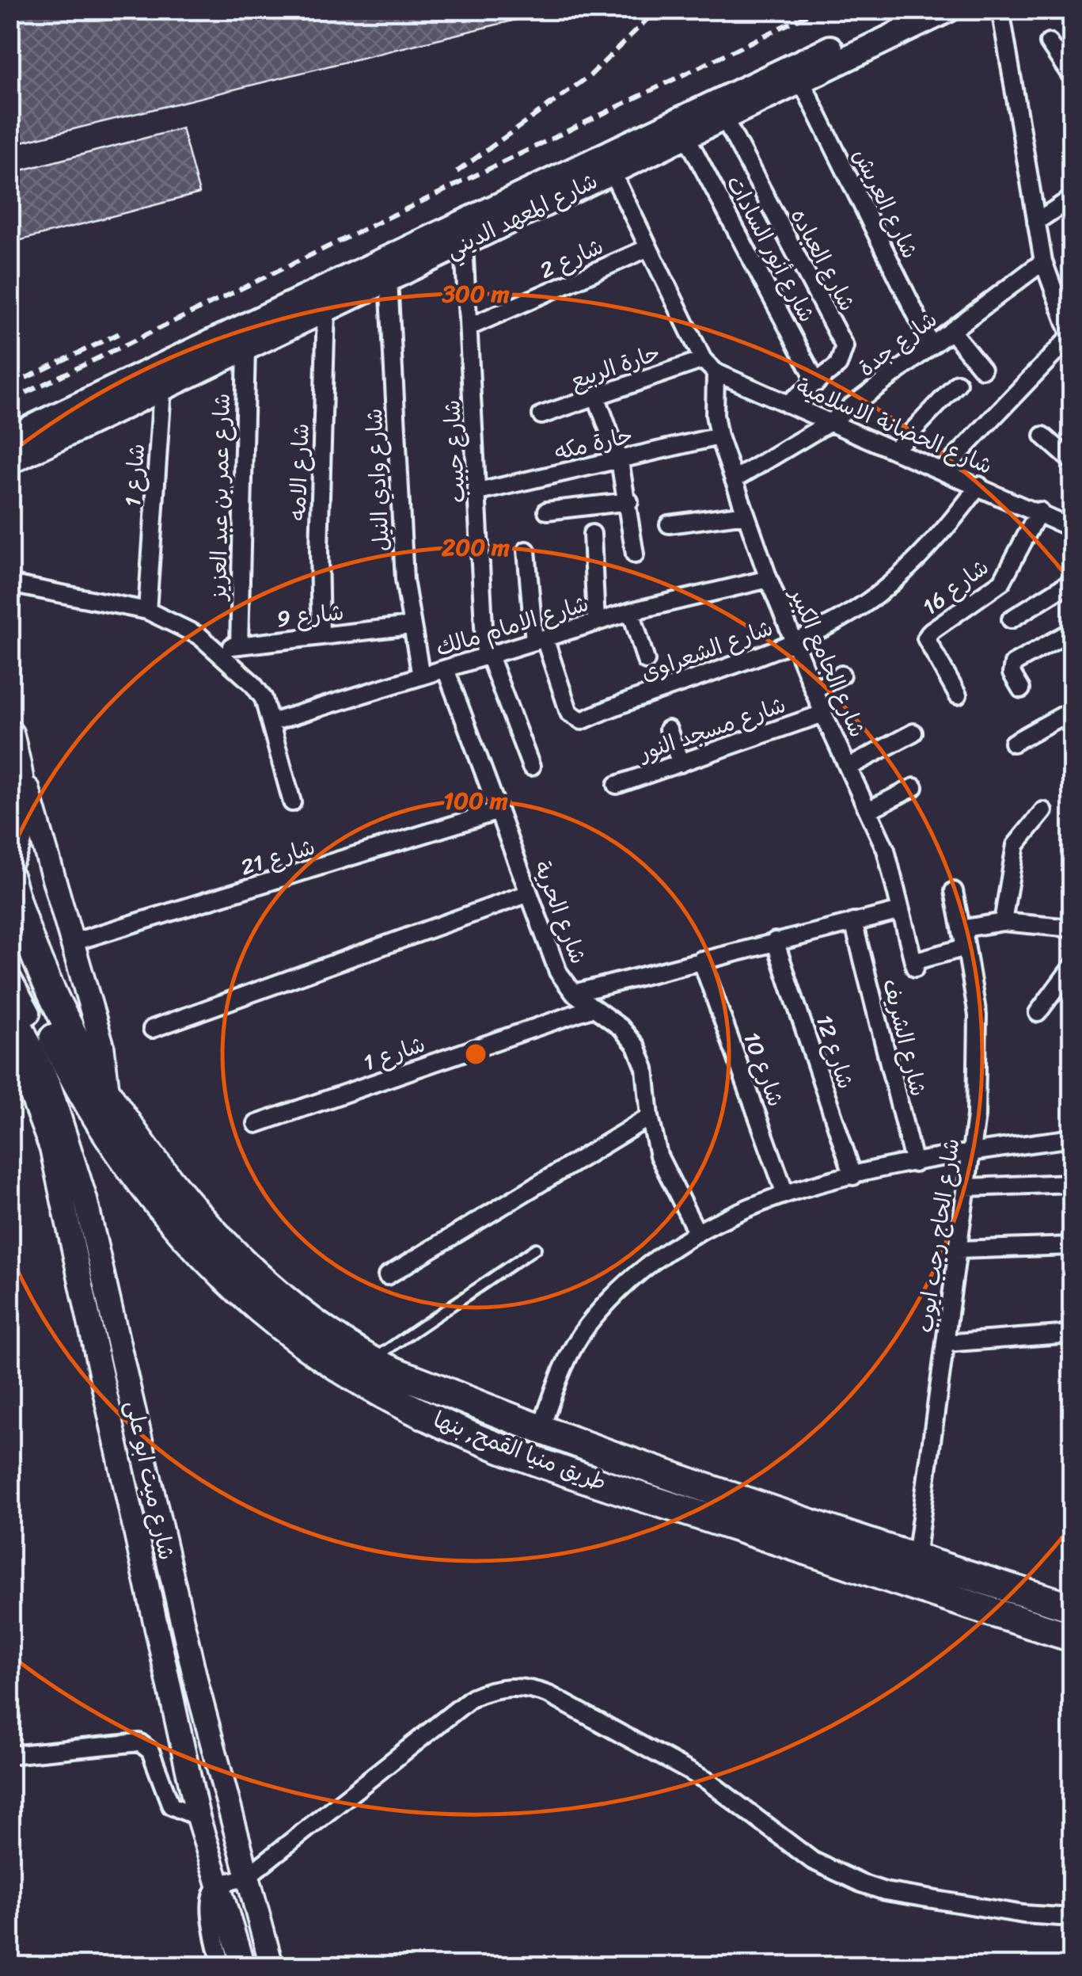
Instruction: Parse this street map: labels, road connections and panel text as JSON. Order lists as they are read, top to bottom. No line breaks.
{"streets":{"highway":["طريق منيا القمح, بنها"],"main road":["شارع المعهد الديني","شارع ميت ابو على"],"street":["شارع العريش","شارع أنور السادات","شارع 2","شارع العباده","شارع جدة","حارة الربيع","شارع الحضانة الاسلامية","حارة مكه","شارع حبيب","شارع الامه","شارع 1","شارع وادي النيل","شارع عمر بن عبد العزيز","شارع 16","شارع 9","شارع الامام مالك","شارع الشعراوى","شارع الجامع الكبير","شارع مسجد النور","شارع 21","شارع الحرية","شارع الشريف","شارع 12","شارع 10","شارع الحاج رجب ايوب"]},"crossings":[["شارع العريش","شارع المعهد الديني"],["شارع العريش","شارع جدة"],["شارع المعهد الديني","شارع أنور السادات"],["شارع المعهد الديني","شارع العباده"],["شارع المعهد الديني","شارع حبيب"],["شارع المعهد الديني","شارع الامه"],["شارع المعهد الديني","شارع 1"],["شارع المعهد الديني","شارع وادي النيل"],["شارع المعهد الديني","شارع عمر بن عبد العزيز"],["شارع أنور السادات","شارع العباده"],["شارع 2","شارع حبيب"],["شارع العباده","شارع الحضانة الاسلامية"],["شارع جدة","شارع الحضانة الاسلامية"],["شارع جدة","شارع الجامع الكبير"],["حارة الربيع","شارع الحضانة الاسلامية"],["شارع الحضانة الاسلامية","شارع 16"],["شارع الحضانة الاسلامية","شارع الشعراوى"],["شارع الحضانة الاسلامية","شارع الجامع الكبير"],["حارة مكه","شارع حبيب"],["حارة مكه","شارع الجامع الكبير"],["شارع حبيب","شارع الامام مالك"],["شارع الامه","شارع 9"],["شارع 1","شارع الحرية"],["شارع وادي النيل","شارع 9"],["شارع وادي النيل","شارع الامام مالك"],["شارع عمر بن عبد العزيز","شارع 9"],["شارع الامام مالك","شارع الشعراوى"],["شارع الامام مالك","شارع الجامع الكبير"],["شارع الامام مالك","شارع الحرية"],["شارع الشعراوى","شارع الجامع الكبير"],["شارع الجامع الكبير","شارع مسجد النور"],["شارع الجامع الكبير","شارع الحاج رجب ايوب"],["شارع 21","شارع الحرية"],["شارع الحاج رجب ايوب","طريق منيا القمح, بنها"]],"rings":["300 m","200 m","100 m"]}
